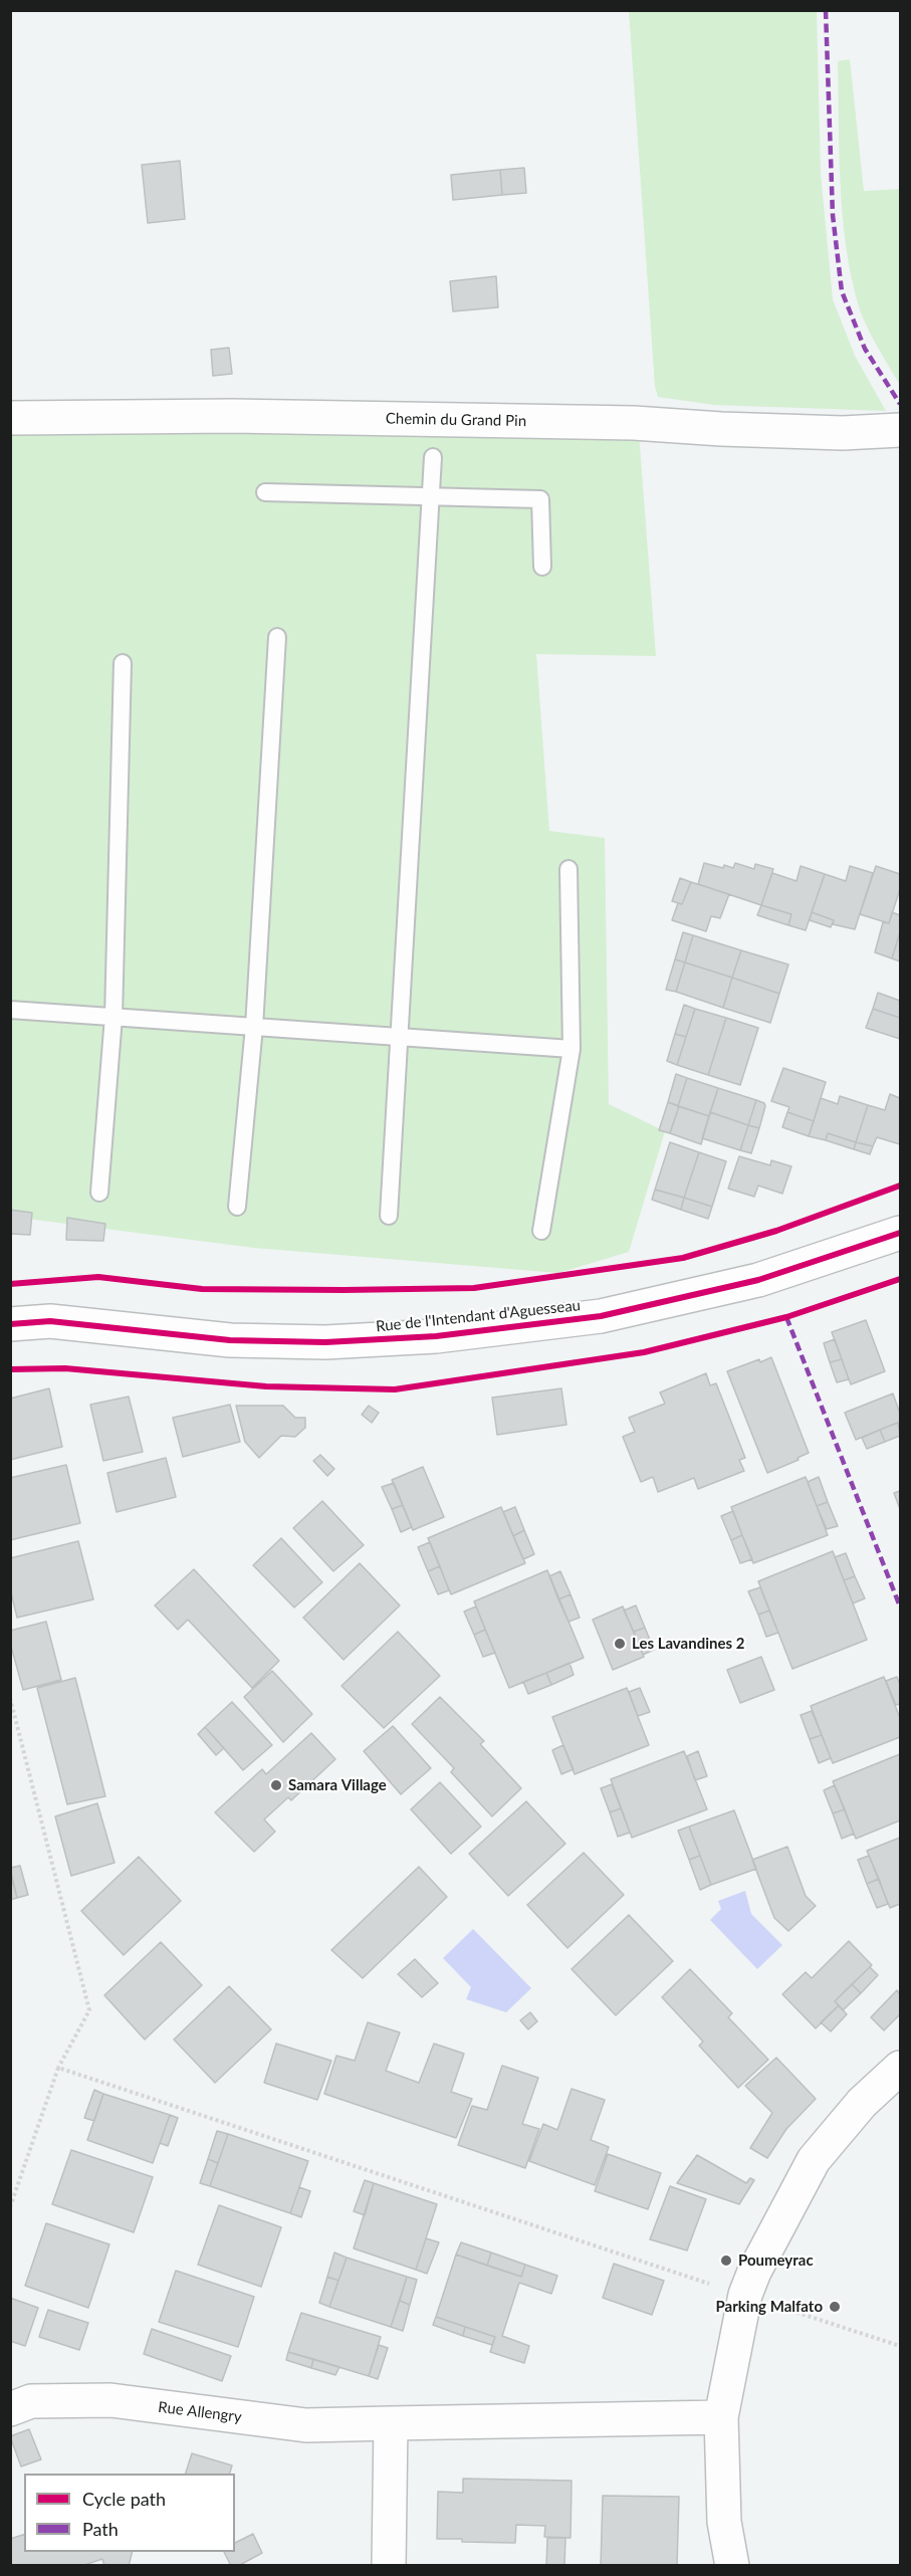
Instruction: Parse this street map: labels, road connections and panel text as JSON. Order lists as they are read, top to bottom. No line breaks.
{"streets":{"street":["Chemin du Grand Pin","Rue de l'Intendant d'Aguesseau","Rue Allengry"]},"places":["Les Lavandines 2","Samara Village","Poumeyrac","Parking Malfato"],"legend":["Cycle path","Path"]}
